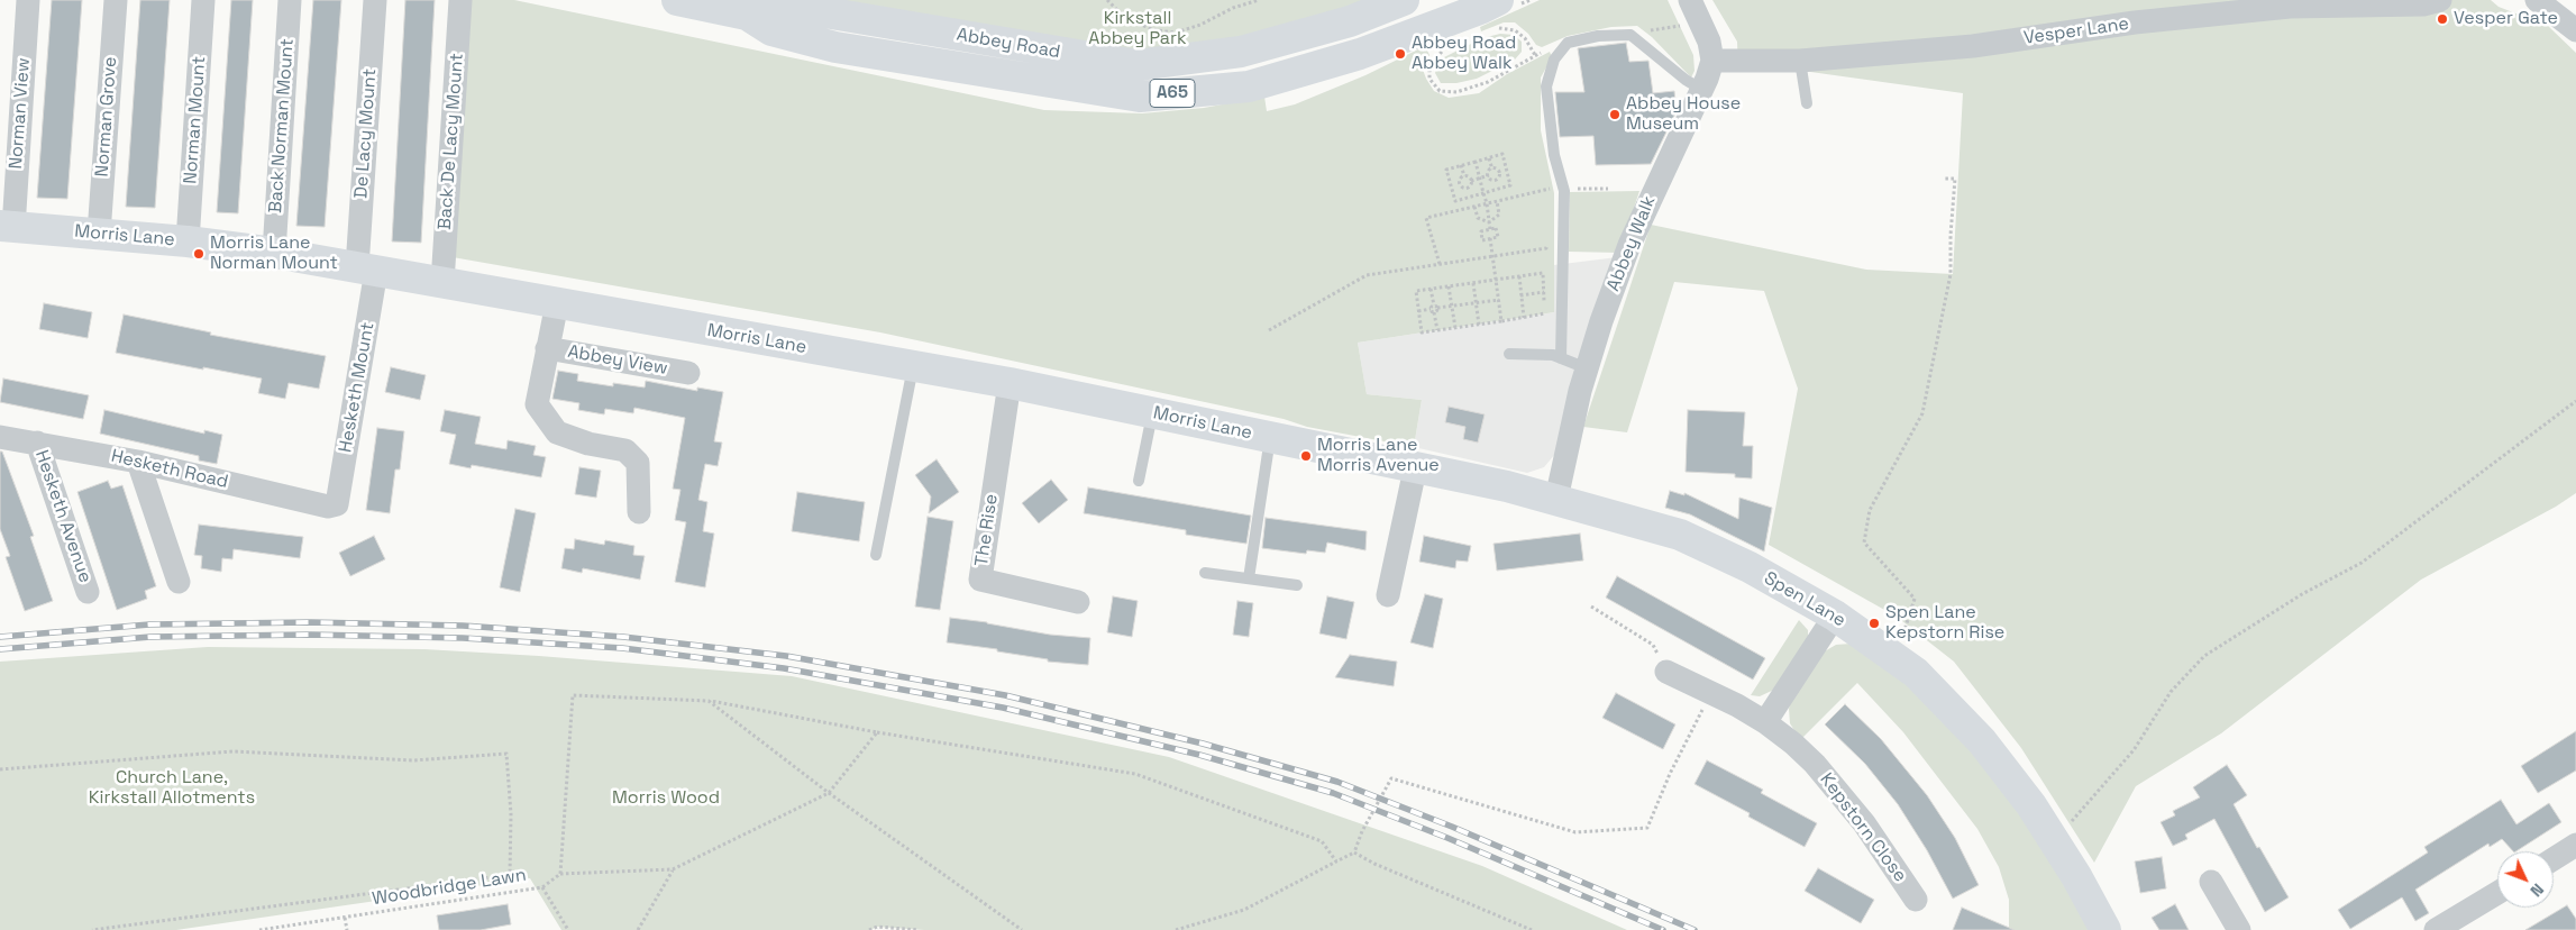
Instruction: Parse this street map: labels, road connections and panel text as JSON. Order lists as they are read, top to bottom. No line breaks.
{"streets":{"street":["Vesper Lane","Abbey Road","A65","Norman View","Norman Grove","Norman Mount","Back Norman Mount","De Lacy Mount","Back De Lacy Mount","Morris Lane","Abbey Walk","Abbey View","Hesketh Mount","Hesketh Road","Hesketh Avenue","The Rise","Spen Lane","Kepstorn Close"],"path":["Woodbridge Lawn"]},"crossings":[["Vesper Lane","Abbey Walk"],["Abbey Road","A65"],["Norman View","Morris Lane"],["Norman Grove","Morris Lane"],["Norman Mount","Morris Lane"],["Back Norman Mount","Morris Lane"],["De Lacy Mount","Morris Lane"],["De Lacy Mount","Hesketh Mount"],["Back De Lacy Mount","Morris Lane"],["Morris Lane","Hesketh Mount"],["Morris Lane","The Rise"],["Morris Lane","Spen Lane"],["Abbey Walk","Spen Lane"],["Hesketh Mount","Hesketh Road"],["Hesketh Road","Hesketh Avenue"]],"parks":["Kirkstall Abbey Park","Church Lane, Kirkstall Allotments","Morris Wood"],"places":["Vesper Gate","Abbey Road Abbey Walk","Abbey House Museum","Morris Lane Norman Mount","Morris Lane Morris Avenue","Spen Lane Kepstorn Rise"],"north":"bottom right"}
